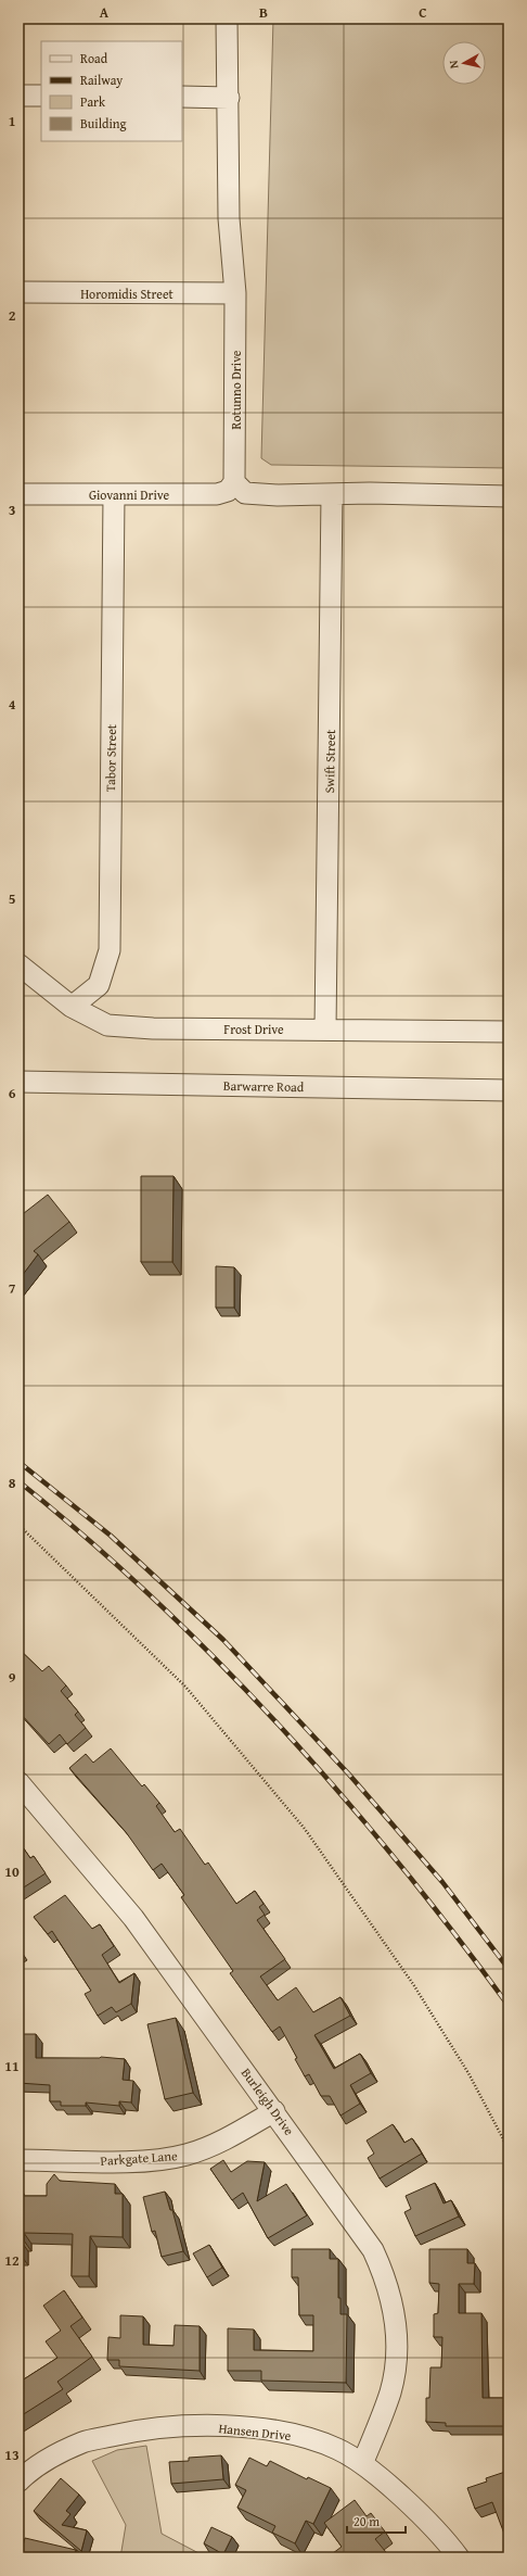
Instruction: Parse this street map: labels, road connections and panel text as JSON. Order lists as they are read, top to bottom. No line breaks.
{"streets":{"street":["Horomidis Street","Rotunno Drive","Giovanni Drive","Tabor Street","Swift Street","Frost Drive","Barwarre Road","Burleigh Drive","Parkgate Lane","Hansen Drive"]},"crossings":[["Horomidis Street","Rotunno Drive"],["Rotunno Drive","Giovanni Drive"],["Giovanni Drive","Tabor Street"],["Tabor Street","Frost Drive"],["Swift Street","Frost Drive"],["Burleigh Drive","Parkgate Lane"],["Burleigh Drive","Hansen Drive"]],"legend":["Road","Railway","Park","Building"],"scale_bar":"20 m","north":"left","grid":{"columns":["A","B","C"],"rows":["1","2","3","4","5","6","7","8","9","10","11","12","13"]}}
